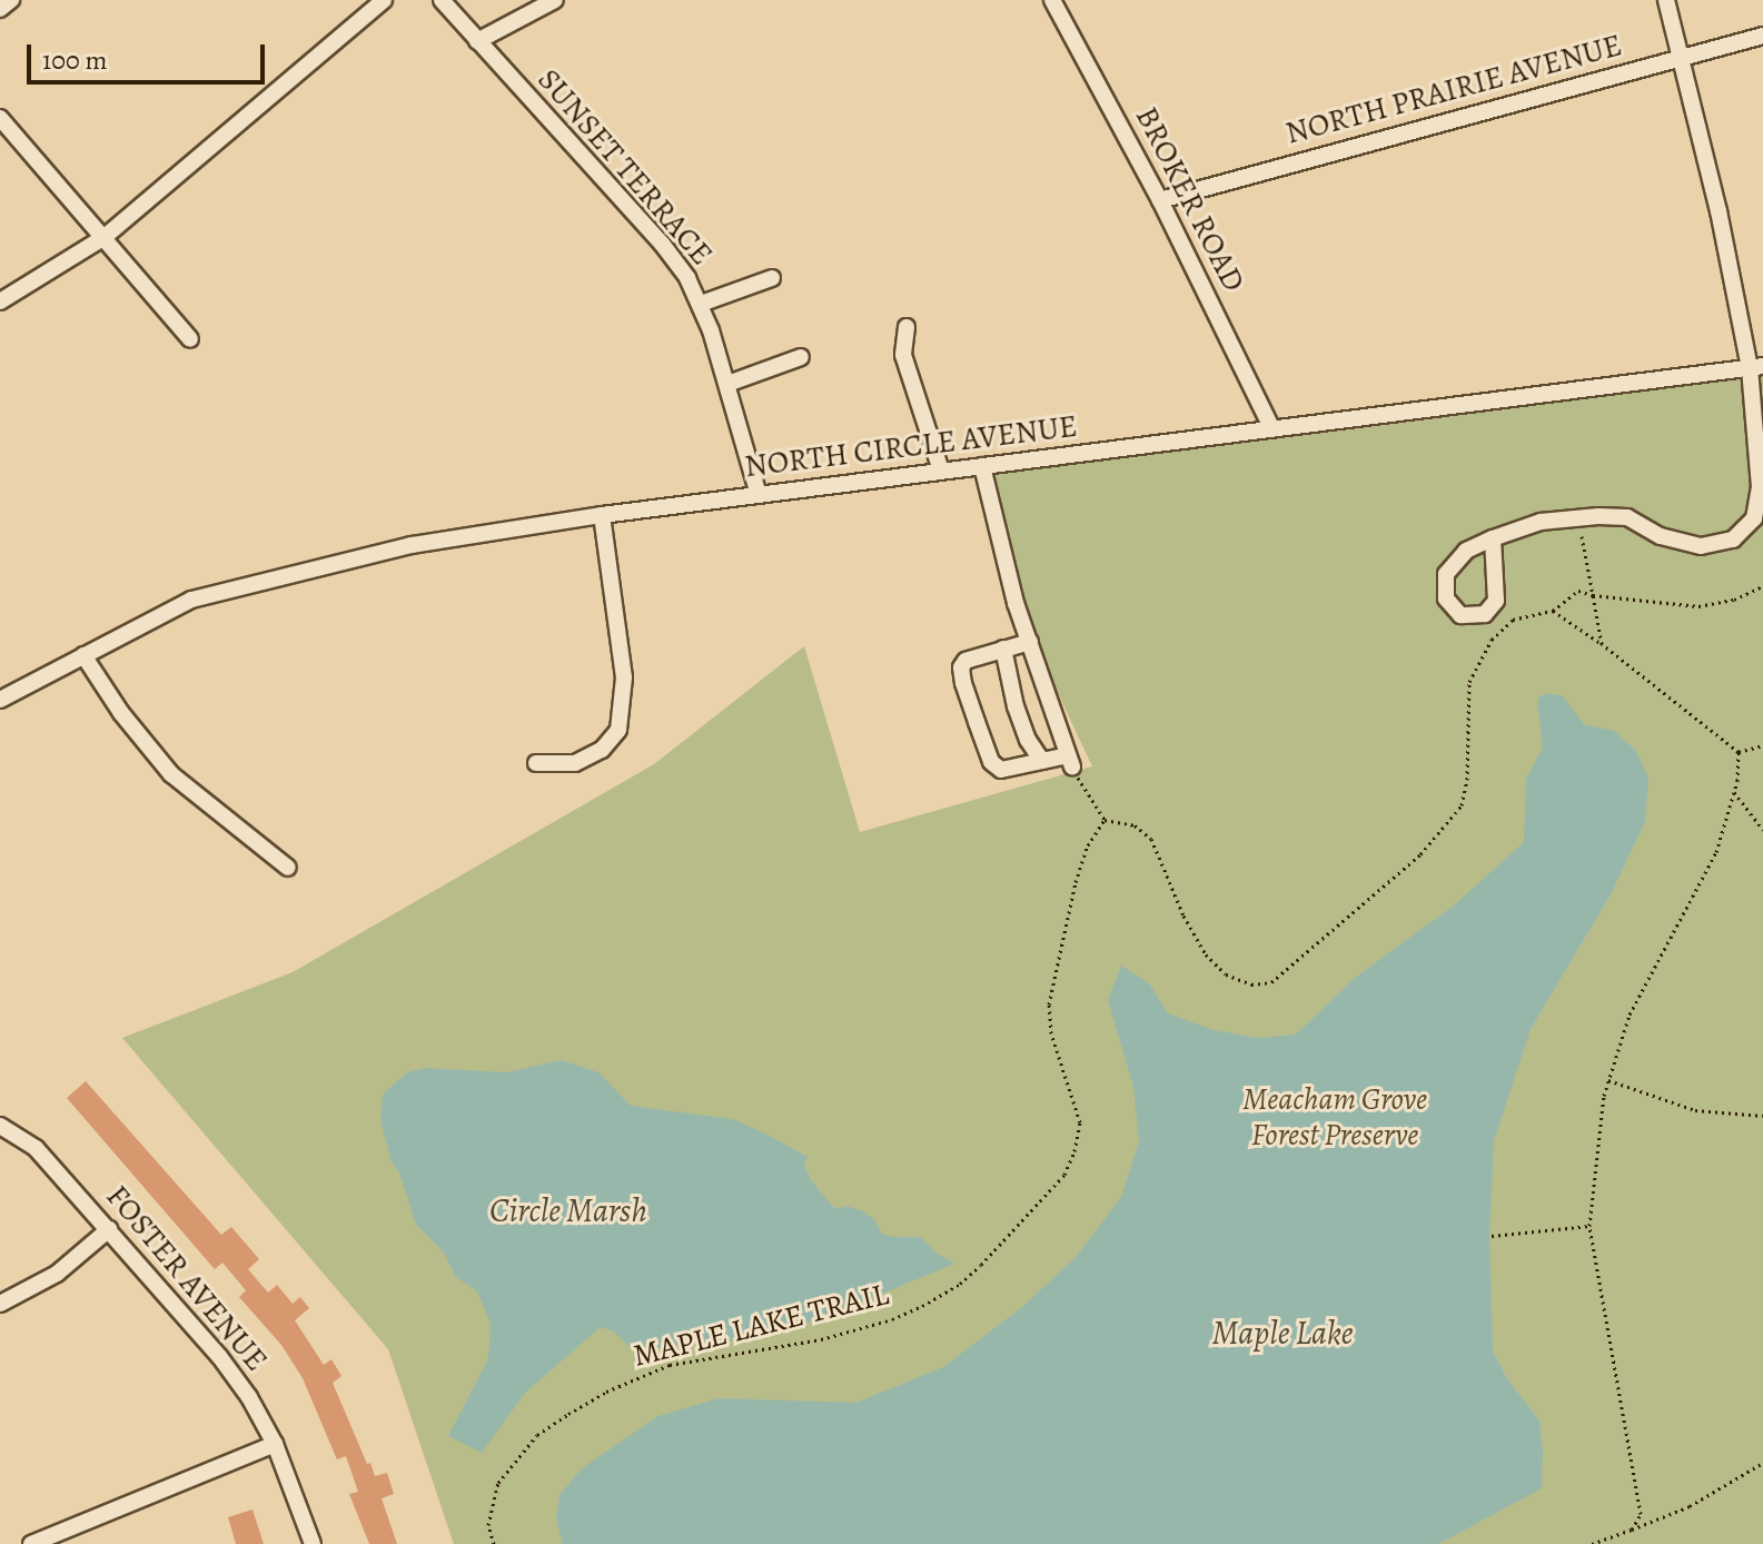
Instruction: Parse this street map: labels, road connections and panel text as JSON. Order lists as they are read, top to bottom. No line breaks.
{"streets":{"street":["NORTH PRAIRIE AVENUE","SUNSET TERRACE","BROKER ROAD","NORTH CIRCLE AVENUE","FOSTER AVENUE"],"path":["MAPLE LAKE TRAIL"]},"crossings":[["NORTH PRAIRIE AVENUE","BROKER ROAD"],["SUNSET TERRACE","NORTH CIRCLE AVENUE"],["BROKER ROAD","NORTH CIRCLE AVENUE"]],"water":["Circle Marsh","Maple Lake"],"parks":["Meacham Grove Forest Preserve"],"scale_bar":"100 m"}
